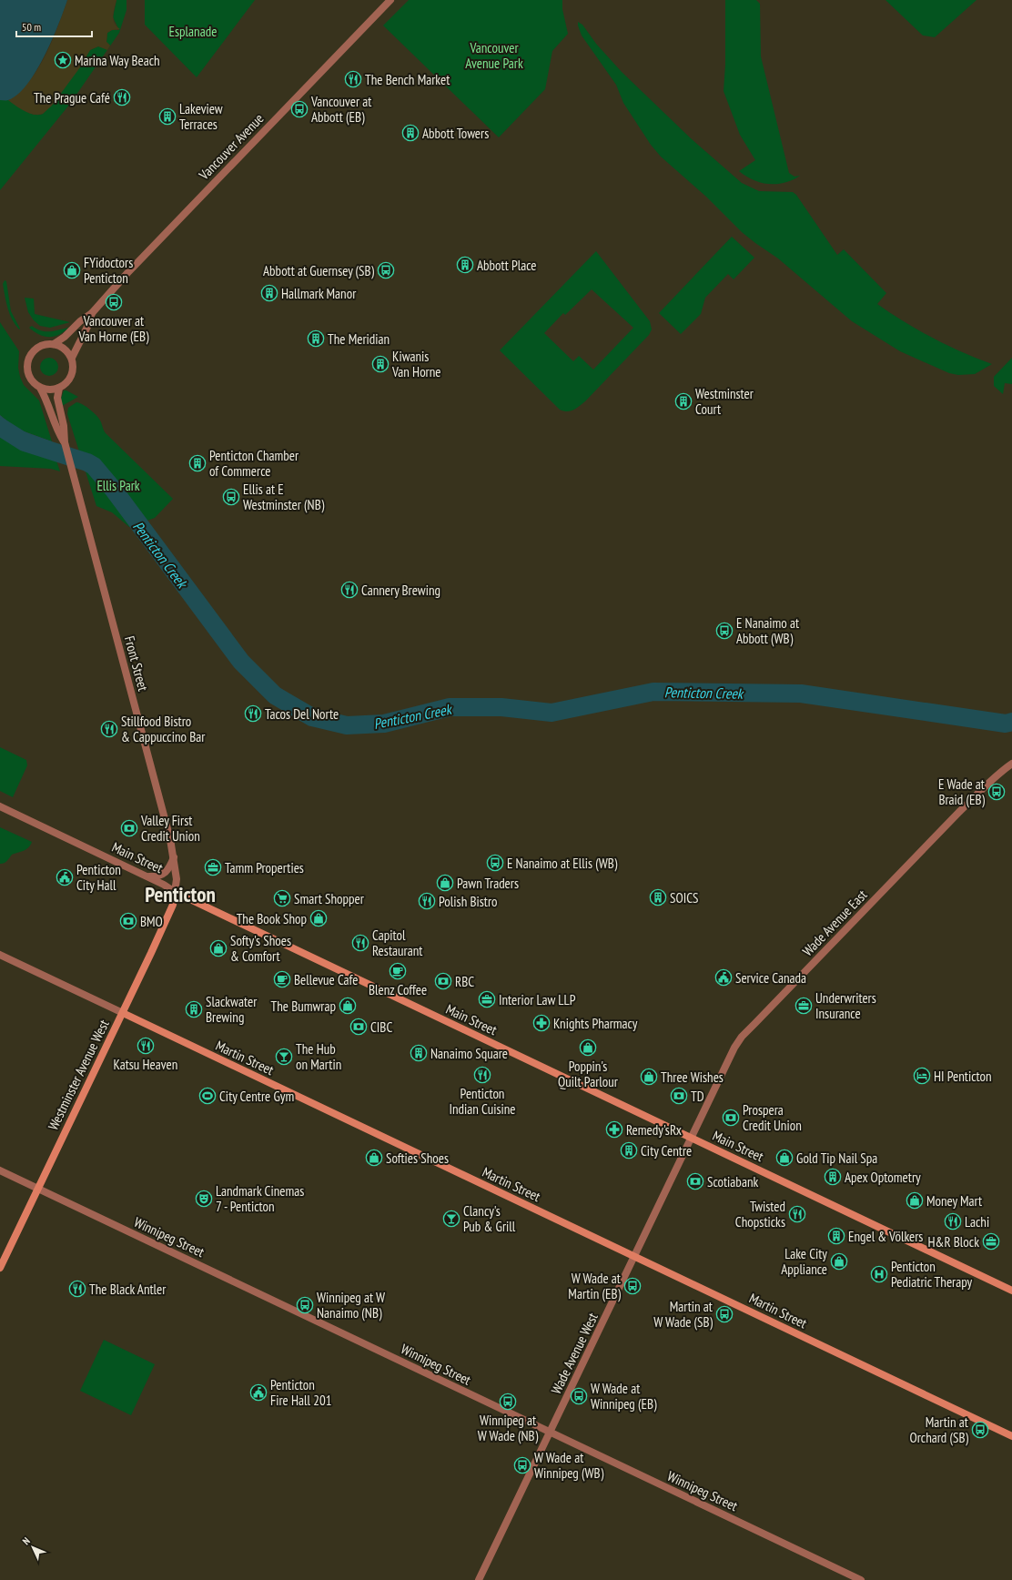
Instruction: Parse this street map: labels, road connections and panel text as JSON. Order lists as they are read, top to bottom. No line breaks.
{"streets":{"main road":["Main Street","Martin Street","Westminster Avenue West"],"street":["Vancouver Avenue","Front Street","Wade Avenue East","Winnipeg Street","Wade Avenue West"]},"crossings":[["Vancouver Avenue","Front Street"],["Front Street","Main Street"],["Front Street","Westminster Avenue West"],["Main Street","Wade Avenue East"],["Main Street","Westminster Avenue West"],["Main Street","Wade Avenue West"],["Wade Avenue East","Wade Avenue West"],["Martin Street","Westminster Avenue West"],["Martin Street","Wade Avenue West"],["Westminster Avenue West","Winnipeg Street"],["Winnipeg Street","Wade Avenue West"]],"districts":["Penticton"],"water":["Penticton Creek"],"parks":["Esplanade","Vancouver Avenue Park","Ellis Park"],"places":{"place":["Marina Way Beach"],"restaurant":["The Bench Market","The Prague Café","Cannery Brewing","Tacos Del Norte","Stillfood Bistro & Cappuccino Bar","Polish Bistro","Capitol Restaurant","Katsu Heaven","Penticton Indian Cuisine","Twisted Chopsticks","Lachi","The Black Antler"],"bus stop":["Vancouver at Abbott (EB)","Abbott at Guernsey (SB)","Vancouver at Van Horne (EB)","Ellis at E Westminster (NB)","E Nanaimo at Abbott (WB)","E Wade at Braid (EB)","E Nanaimo at Ellis (WB)","W Wade at Martin (EB)","Winnipeg at W Nanaimo (NB)","Martin at W Wade (SB)","W Wade at Winnipeg (EB)","Winnipeg at W Wade (NB)","Martin at Orchard (SB)","W Wade at Winnipeg (WB)"],"building":["Lakeview Terraces","Abbott Towers","Abbott Place","Hallmark Manor","The Meridian","Kiwanis Van Horne","Westminster Court","Penticton Chamber of Commerce","SOICS","Slackwater Brewing","Nanaimo Square","City Centre","Apex Optometry","Engel & Völkers"],"shop":["FYidoctors Penticton","Pawn Traders","The Book Shop","Softy's Shoes & Comfort","The Bumwrap","Poppin's Quilt Parlour","Three Wishes","Softies Shoes","Gold Tip Nail Spa","Money Mart","Lake City Appliance"],"bank":["Valley First Credit Union","BMO","RBC","CIBC","TD","Prospera Credit Union","Scotiabank"],"office":["Tamm Properties","Interior Law LLP","Underwriters Insurance","H&R Block"],"public building":["Penticton City Hall","Service Canada","Penticton Fire Hall 201"],"supermarket":["Smart Shopper"],"cafe":["Blenz Coffee","Bellevue Cafe"],"pharmacy":["Knights Pharmacy","Remedy'sRx"],"bar":["The Hub on Martin","Clancy's Pub & Grill"],"hotel":["HI Penticton"],"sports":["City Centre Gym"],"theatre":["Landmark Cinemas 7 - Penticton"],"hospital":["Penticton Pediatric Therapy"]},"scale_bar":"50 m","north":"top left"}
